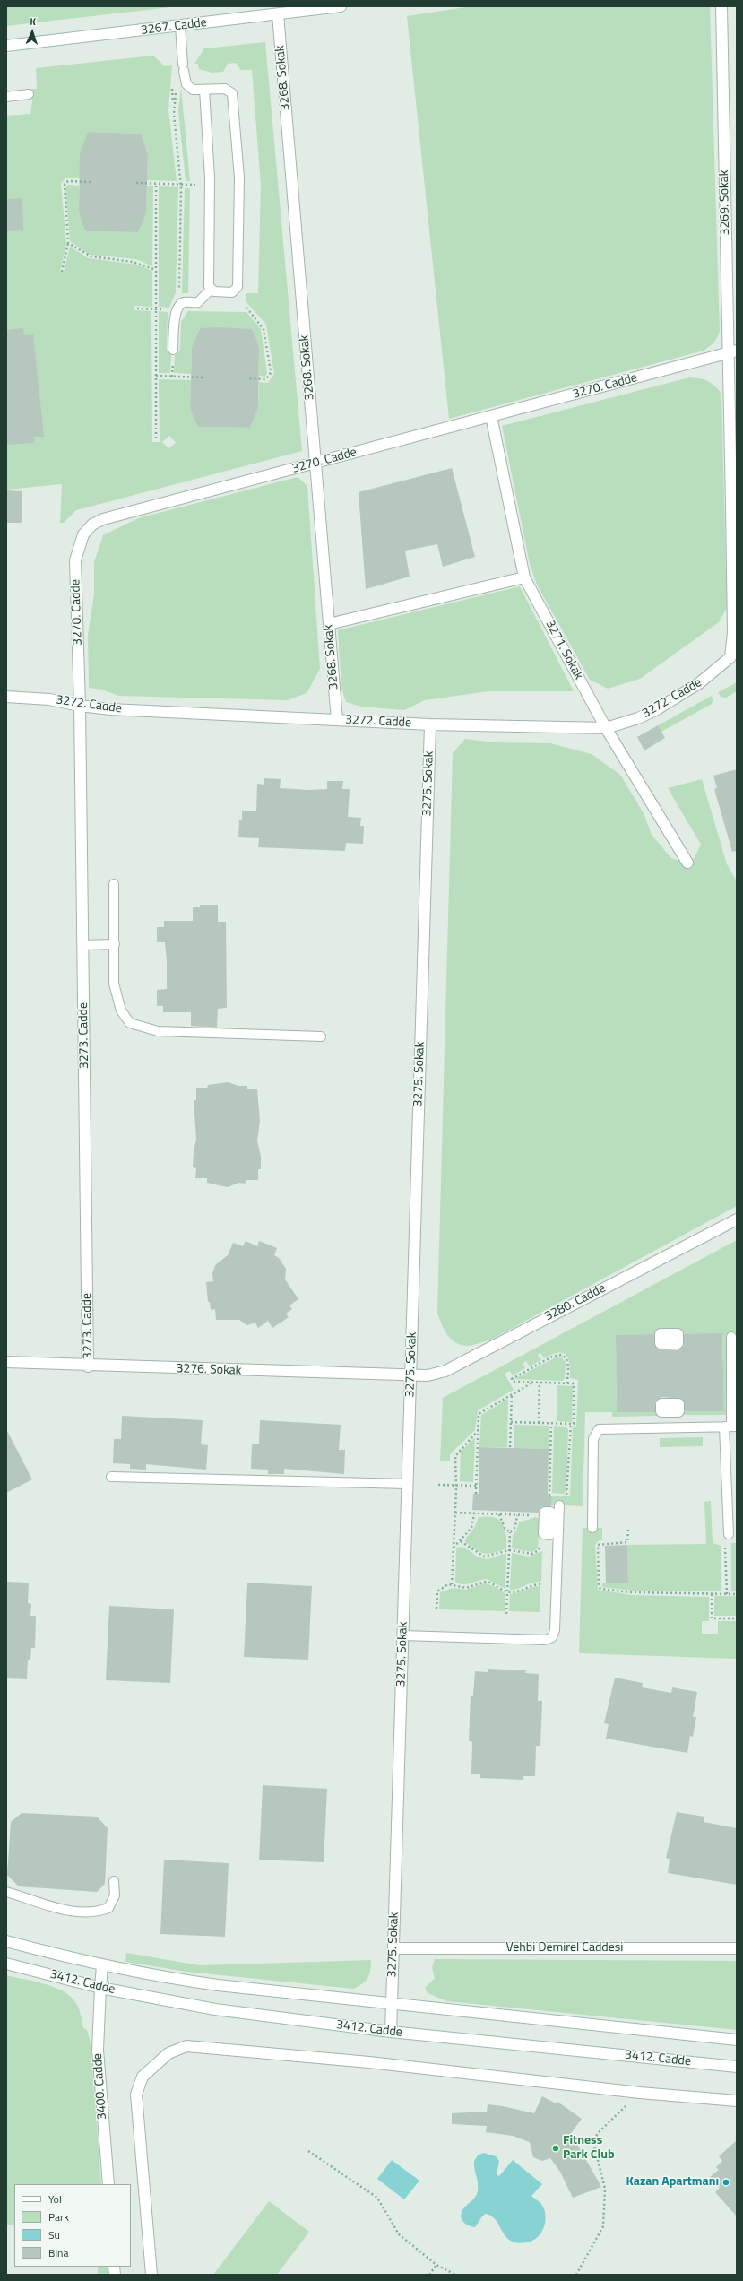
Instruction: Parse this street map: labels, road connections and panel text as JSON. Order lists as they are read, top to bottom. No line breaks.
{"streets":{"street":["3267. Cadde","3268. Sokak","3269. Sokak","3270. Cadde","3271. Sokak","3272. Cadde","3275. Sokak","3273. Cadde","3280. Cadde","3276. Sokak","Vehbi Demirel Caddesi","3412. Cadde","3400. Cadde"]},"crossings":[["3267. Cadde","3268. Sokak"],["3268. Sokak","3270. Cadde"],["3268. Sokak","3272. Cadde"],["3269. Sokak","3270. Cadde"],["3269. Sokak","3272. Cadde"],["3270. Cadde","3271. Sokak"],["3270. Cadde","3272. Cadde"],["3270. Cadde","3273. Cadde"],["3271. Sokak","3272. Cadde"],["3272. Cadde","3275. Sokak"],["3272. Cadde","3273. Cadde"],["3275. Sokak","3280. Cadde"],["3275. Sokak","3276. Sokak"],["3275. Sokak","Vehbi Demirel Caddesi"],["3275. Sokak","3412. Cadde"],["3273. Cadde","3276. Sokak"],["3280. Cadde","3276. Sokak"],["3412. Cadde","3400. Cadde"]],"places":["Fitness Park Club","Kazan Apartmanı"],"legend":["Yol","Park","Su","Bina"],"north":"top"}
